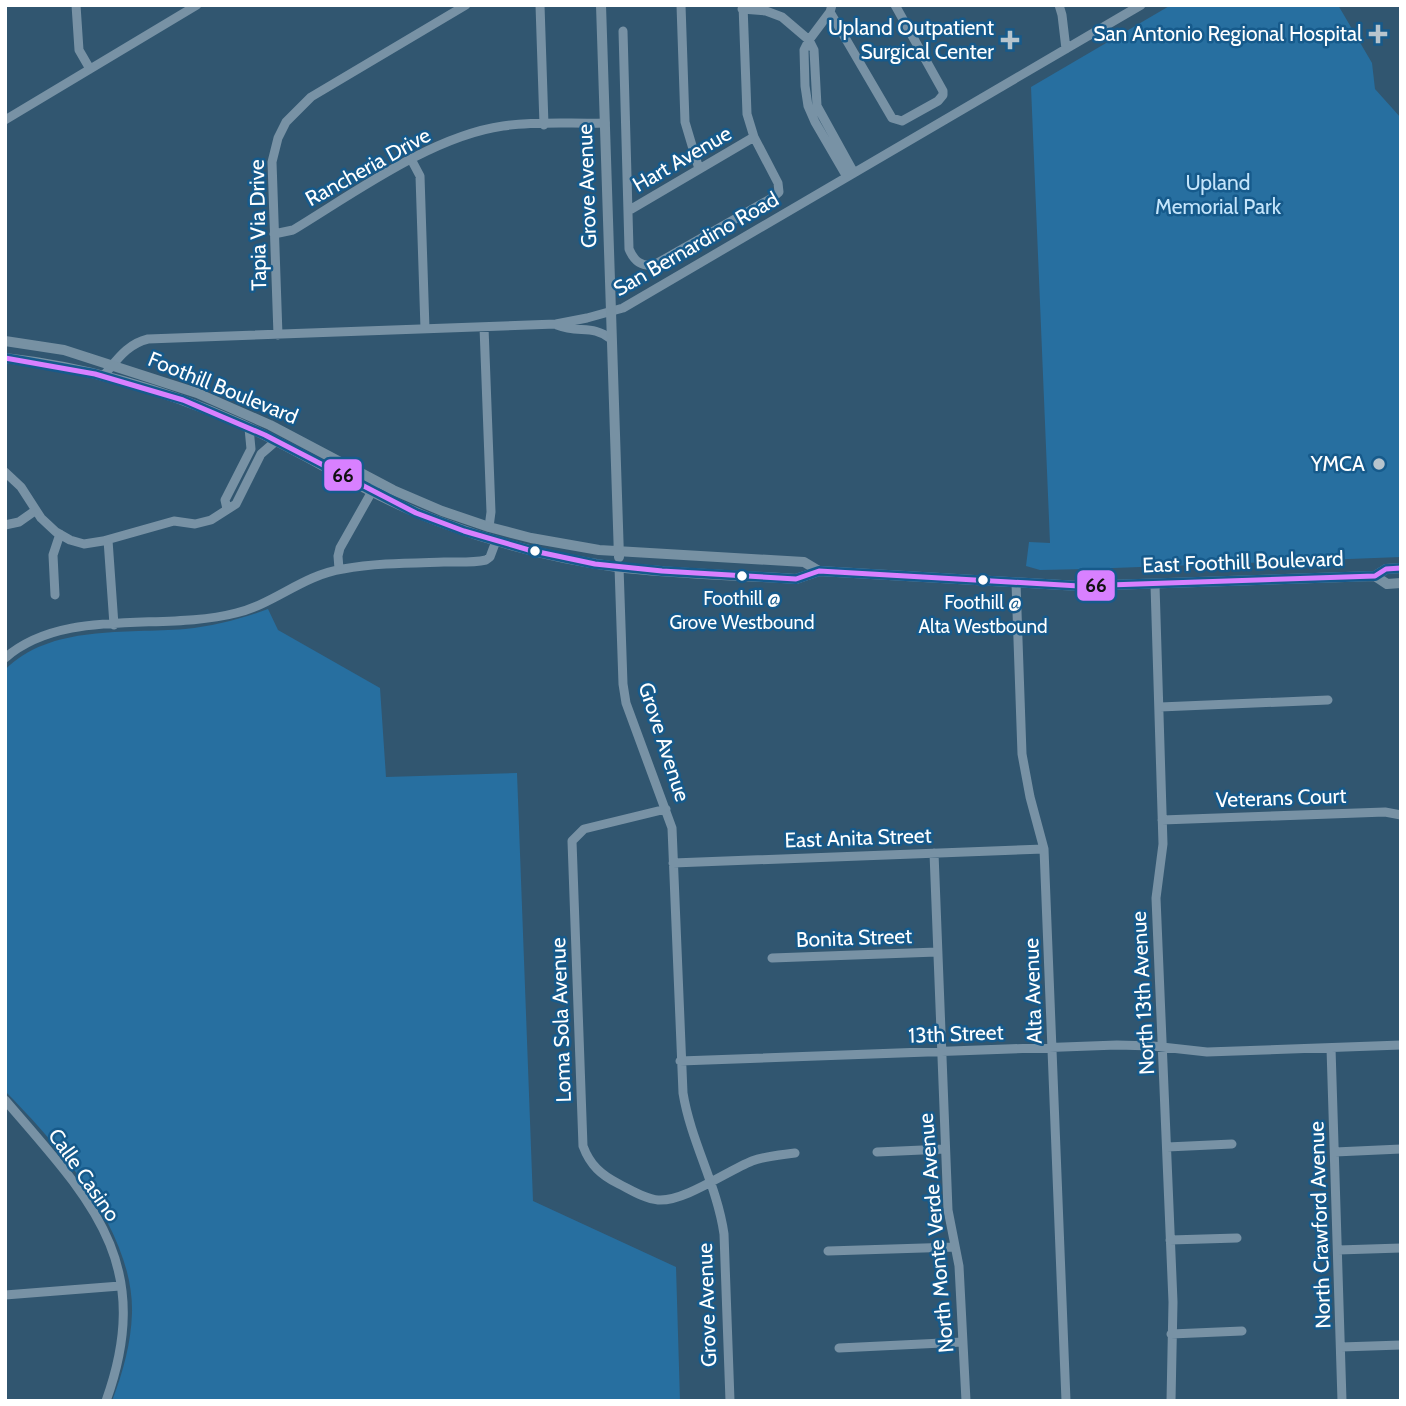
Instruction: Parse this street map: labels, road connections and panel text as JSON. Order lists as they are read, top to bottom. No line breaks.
{"streets":{"main road":["Grove Avenue","Foothill Boulevard","East Foothill Boulevard"],"street":["Hart Avenue","Rancheria Drive","Tapia Via Drive","San Bernardino Road","Veterans Court","East Anita Street","Bonita Street","Alta Avenue","North 13th Avenue","Loma Sola Avenue","13th Street","Calle Casino","North Crawford Avenue","North Monte Verde Avenue"]},"crossings":[["Rancheria Drive","Grove Avenue"],["Rancheria Drive","Tapia Via Drive"],["Grove Avenue","San Bernardino Road"],["Grove Avenue","Foothill Boulevard"],["Grove Avenue","East Foothill Boulevard"],["Grove Avenue","East Anita Street"],["Grove Avenue","Loma Sola Avenue"],["Grove Avenue","13th Street"],["Tapia Via Drive","San Bernardino Road"],["San Bernardino Road","Foothill Boulevard"],["Foothill Boulevard","East Foothill Boulevard"],["East Foothill Boulevard","Alta Avenue"],["East Foothill Boulevard","North 13th Avenue"],["Veterans Court","North 13th Avenue"],["East Anita Street","Alta Avenue"],["East Anita Street","North Monte Verde Avenue"],["Bonita Street","North Monte Verde Avenue"],["Alta Avenue","13th Street"],["North 13th Avenue","13th Street"],["13th Street","North Crawford Avenue"],["13th Street","North Monte Verde Avenue"]],"parks":["Upland Memorial Park"],"places":{"health":["San Antonio Regional Hospital","Upland Outpatient Surgical Center"],"other":["YMCA","Foothill @ Grove Westbound","Foothill @ Alta Westbound"]},"lines":["transit line 66"]}
